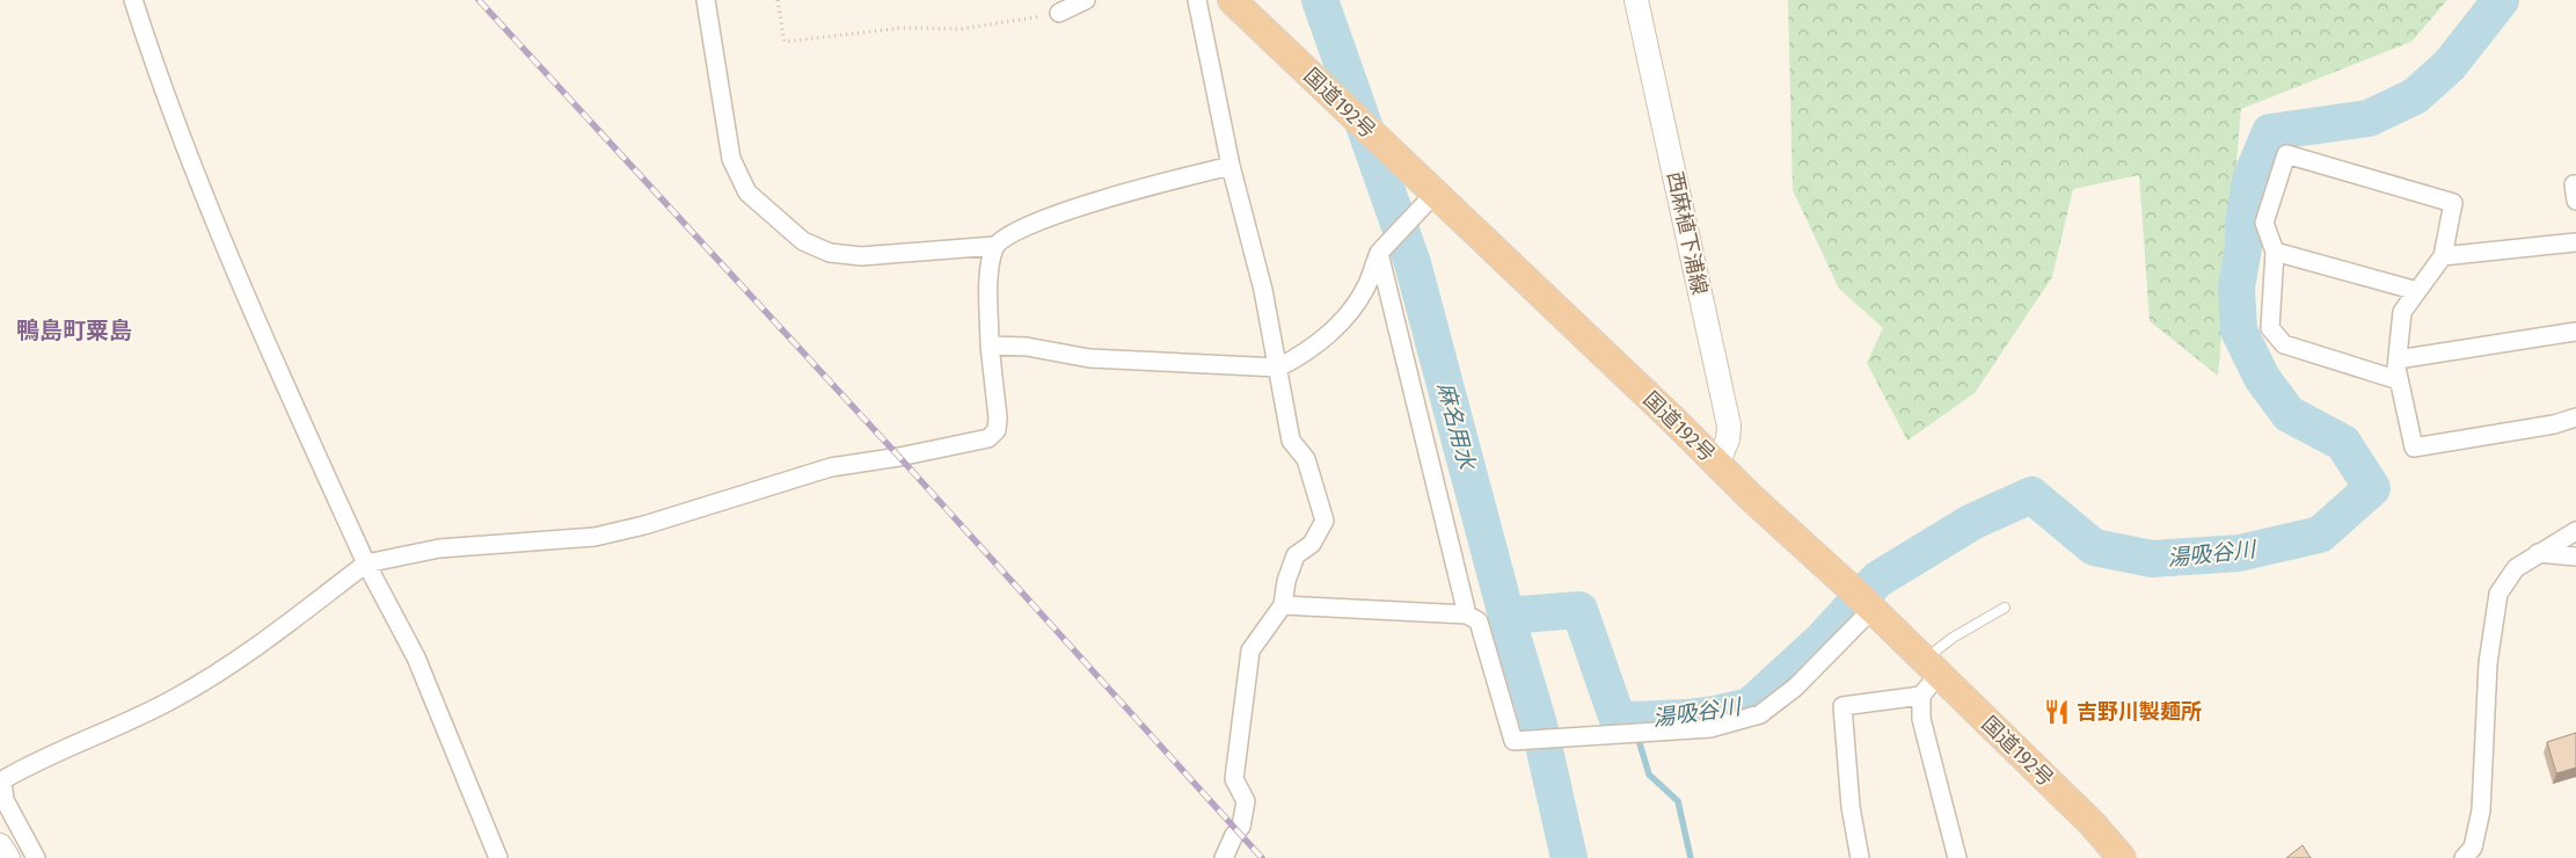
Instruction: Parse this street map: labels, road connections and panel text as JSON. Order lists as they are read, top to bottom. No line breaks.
{"streets":{"highway":["国道192号"],"main road":["西麻植下浦線"]},"crossings":[["国道192号","西麻植下浦線"]],"districts":["鴨島町粟島"],"water":["麻名用水","湯吸谷川"],"places":{"restaurant":["吉野川製麺所"]}}
